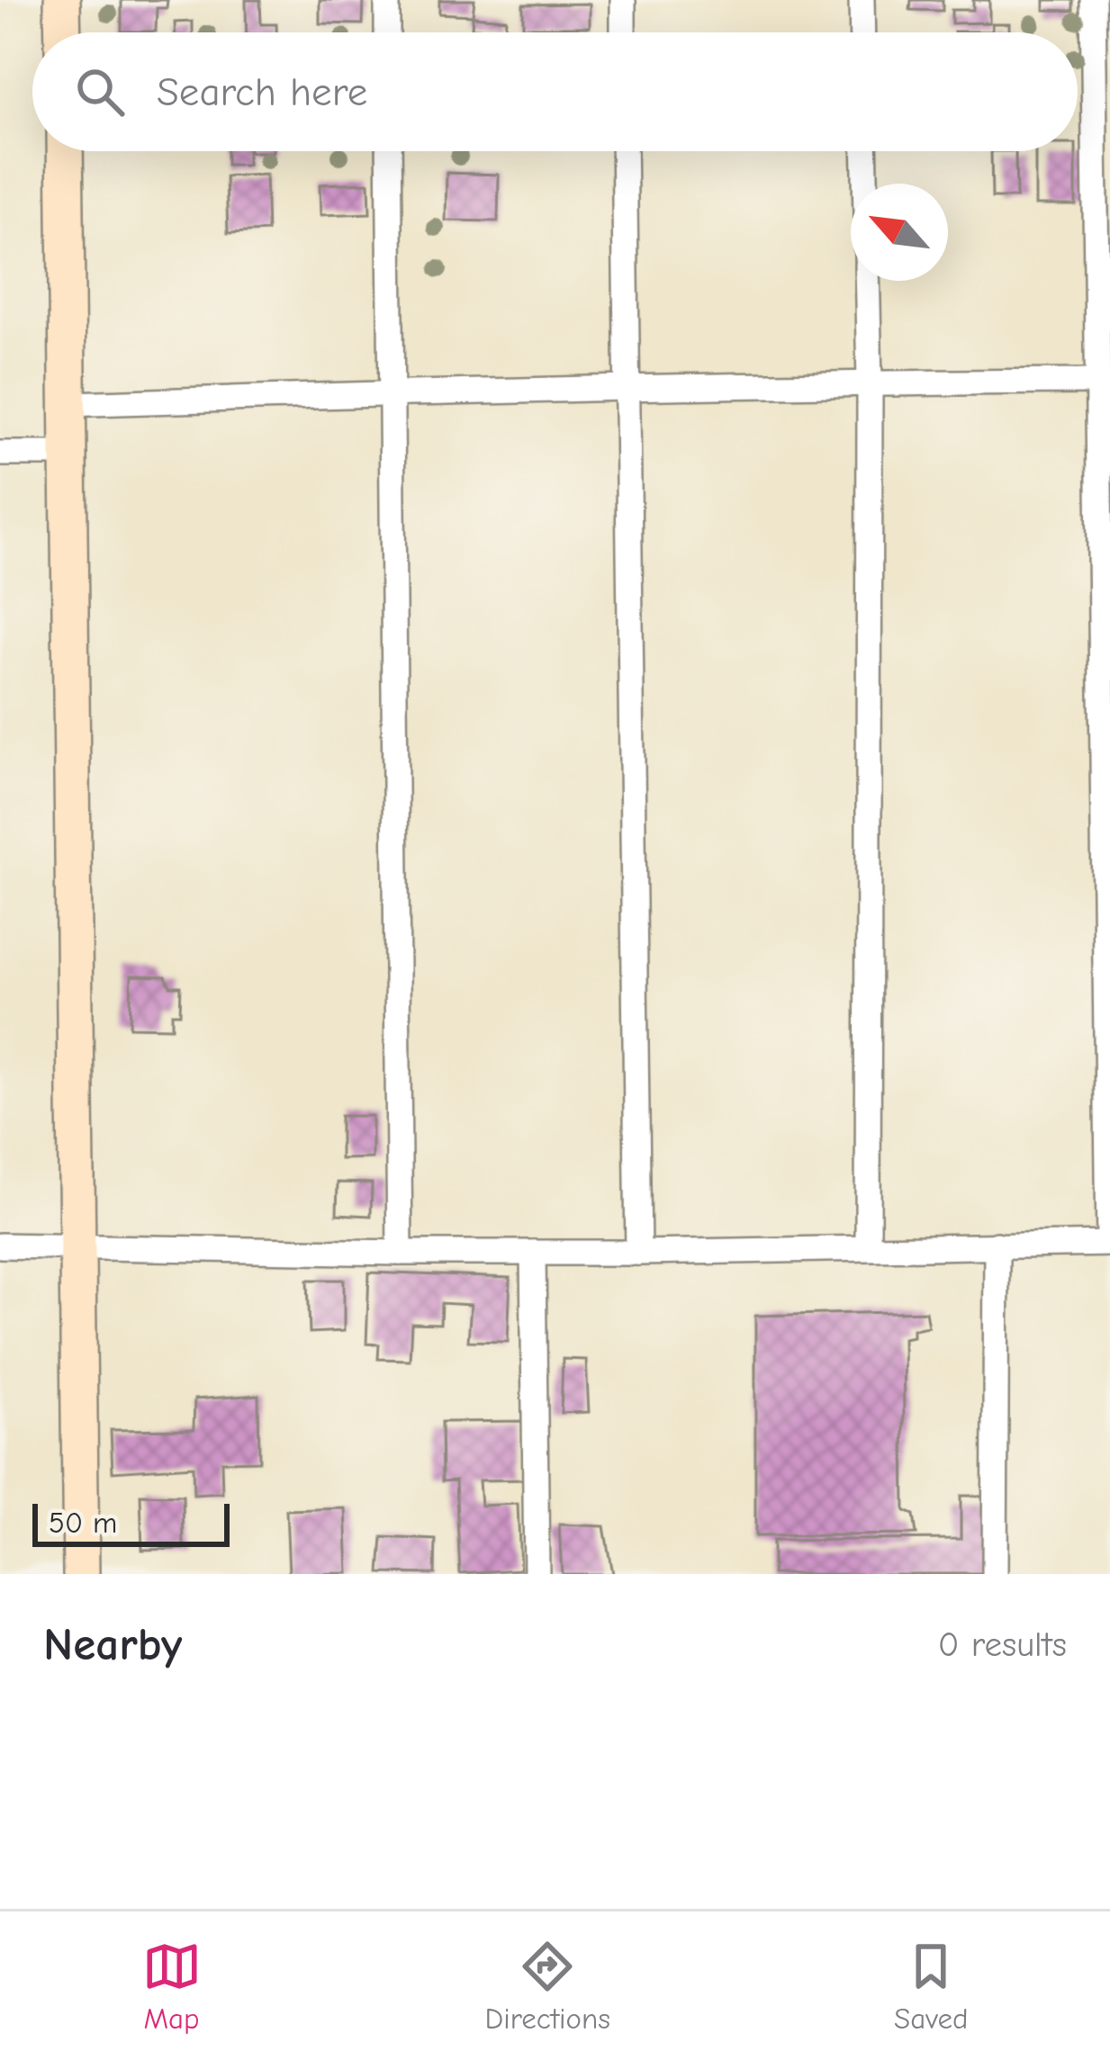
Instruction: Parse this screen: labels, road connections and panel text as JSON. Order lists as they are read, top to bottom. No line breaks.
{"scale_bar":"50 m","north":"top left","page":{"search":"Search here","scale":"50 m","heading":["Nearby","0 results"],"nav":["Map","Directions","Saved"]}}
